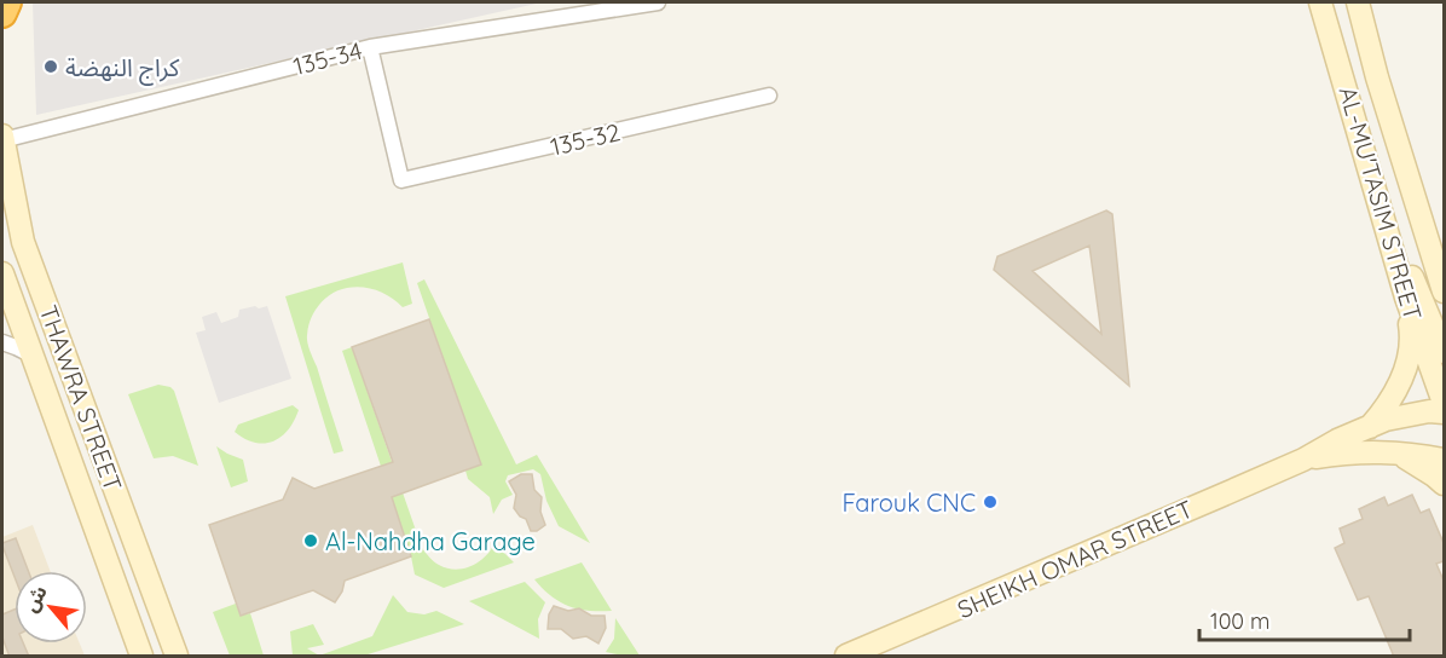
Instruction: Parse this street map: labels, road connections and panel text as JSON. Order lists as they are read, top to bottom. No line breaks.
{"streets":{"main road":["AL-MU'TASIM STREET","THAWRA STREET","SHEIKH OMAR STREET"],"street":["135-34","135-32"]},"crossings":[["135-34","135-32"],["135-34","THAWRA STREET"]],"places":["كراج النهضة","Farouk CNC","Al-Nahdha Garage"],"scale_bar":"100 m","north":"top left"}
